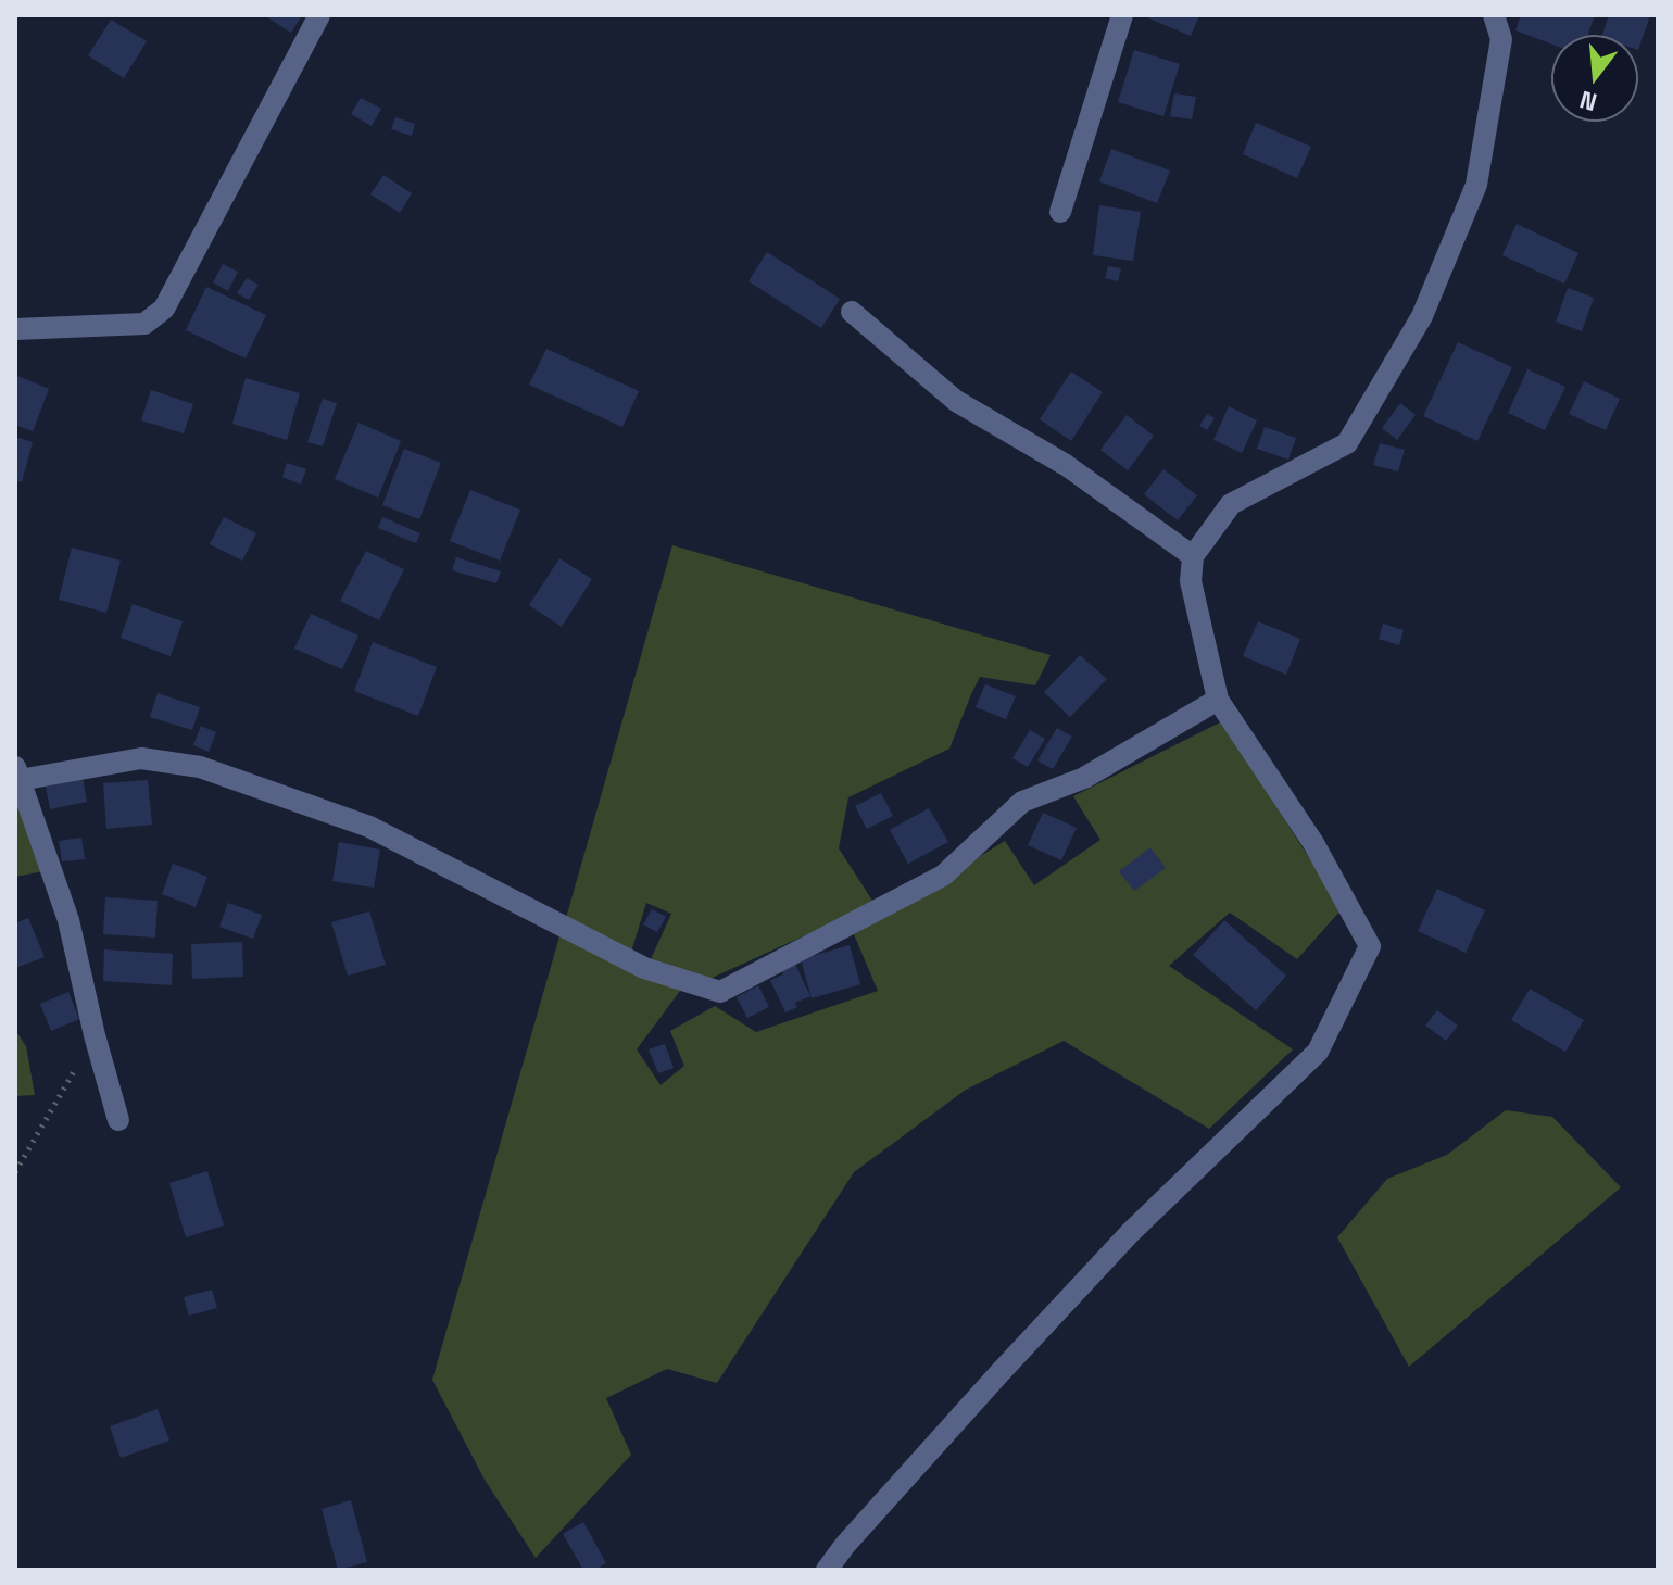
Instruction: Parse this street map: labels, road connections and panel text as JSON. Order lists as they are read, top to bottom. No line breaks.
{"north":"bottom"}
